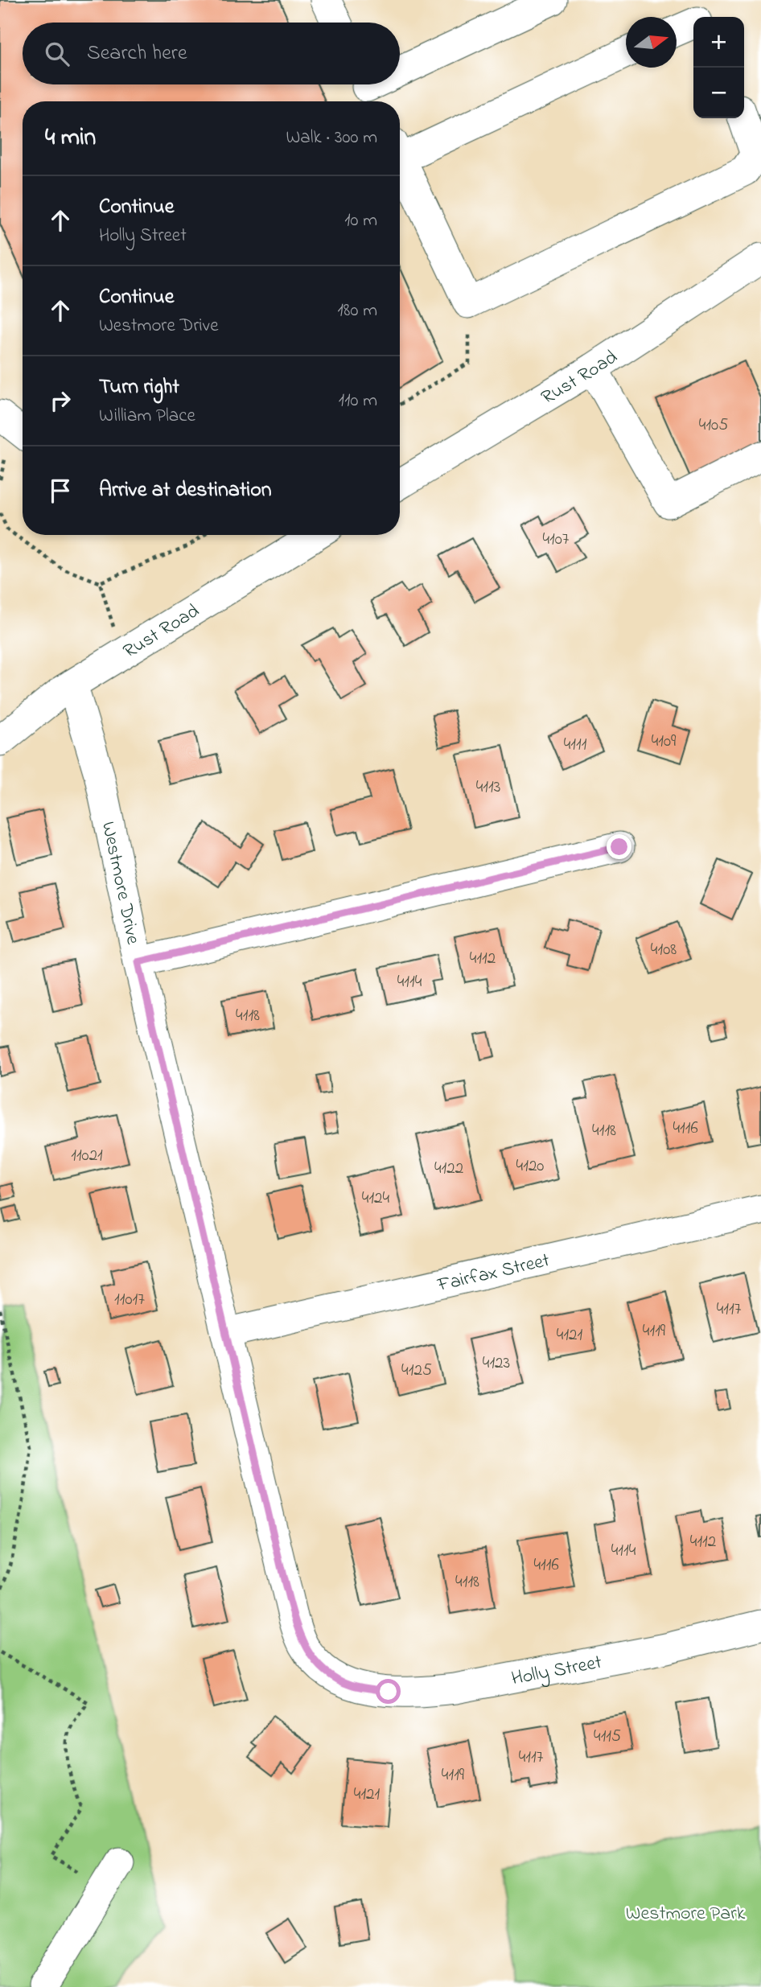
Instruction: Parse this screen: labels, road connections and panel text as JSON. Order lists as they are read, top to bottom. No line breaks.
{"streets":{"street":["Rust Road","Westmore Drive","Fairfax Street","Holly Street"]},"crossings":[["Rust Road","Westmore Drive"],["Westmore Drive","Fairfax Street"],["Westmore Drive","Holly Street"]],"parks":["Westmore Park"],"house_numbers":["4105","4107","4109","4111","4113","4108","4112","4114","4118","4116","4118","11021","4120","4122","4124","11017","4117","4119","4121","4123","4125","4112","4114","4116","4118","4115","4117","4119","4121"],"north":"right","page":{"map_buttons":["+","−"],"search":"Search here","heading":["4 min","Walk · 300 m"],"list":[["Continue","Holly Street","10 m"],["Continue","Westmore Drive","180 m"],["Turn right","William Place","110 m"],"Arrive at destination"]}}
